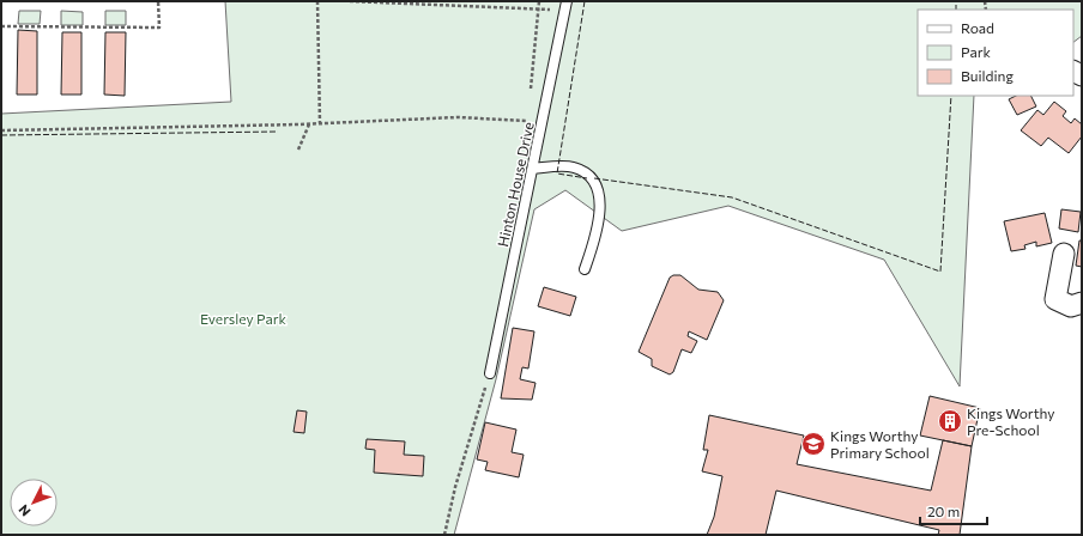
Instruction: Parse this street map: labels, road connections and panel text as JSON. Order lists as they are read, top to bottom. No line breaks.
{"streets":{"lane":["Hinton House Drive"]},"parks":["Eversley Park"],"places":{"building":["Kings Worthy Pre-School"],"school or university":["Kings Worthy Primary School"]},"legend":["Road","Park","Building"],"scale_bar":"20 m","north":"bottom left"}
